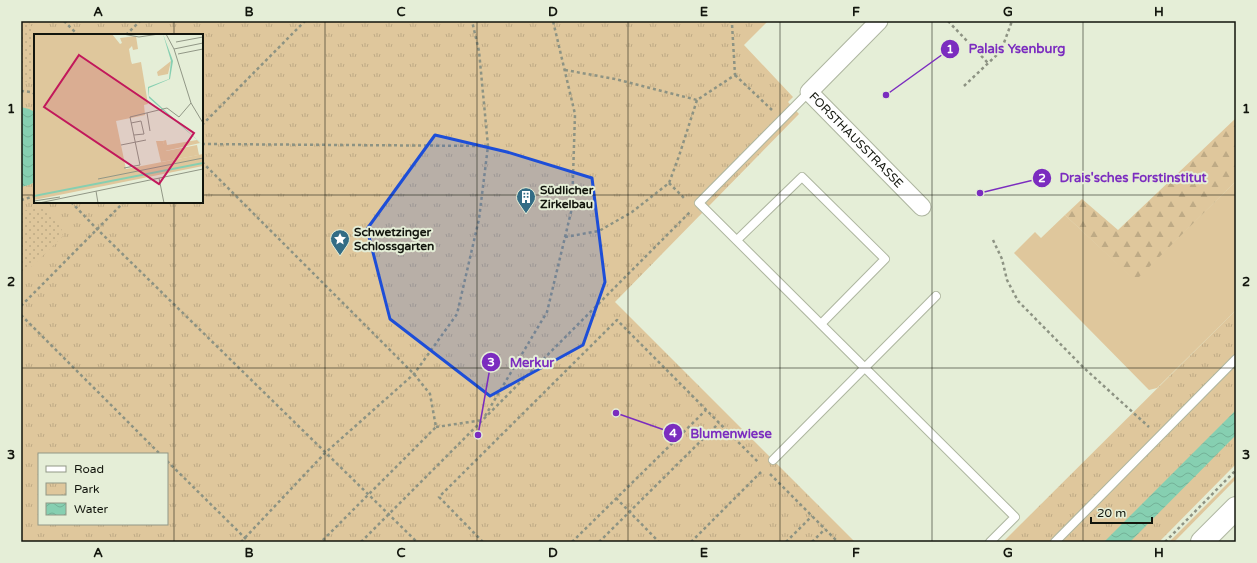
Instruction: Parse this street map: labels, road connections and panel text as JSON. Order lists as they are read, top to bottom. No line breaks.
{"streets":{"street":["FORSTHAUSSTRASSE"]},"places":{"other":["Palais Ysenburg","Drais'sches Forstinstitut","Blumenwiese","Merkur"],"building":["Südlicher Zirkelbau"],"place":["Schwetzinger Schlossgarten"]},"legend":["Road","Park","Water"],"scale_bar":"20 m","grid":{"columns":["A","B","C","D","E","F","G","H"],"rows":["1","2","3"]}}
